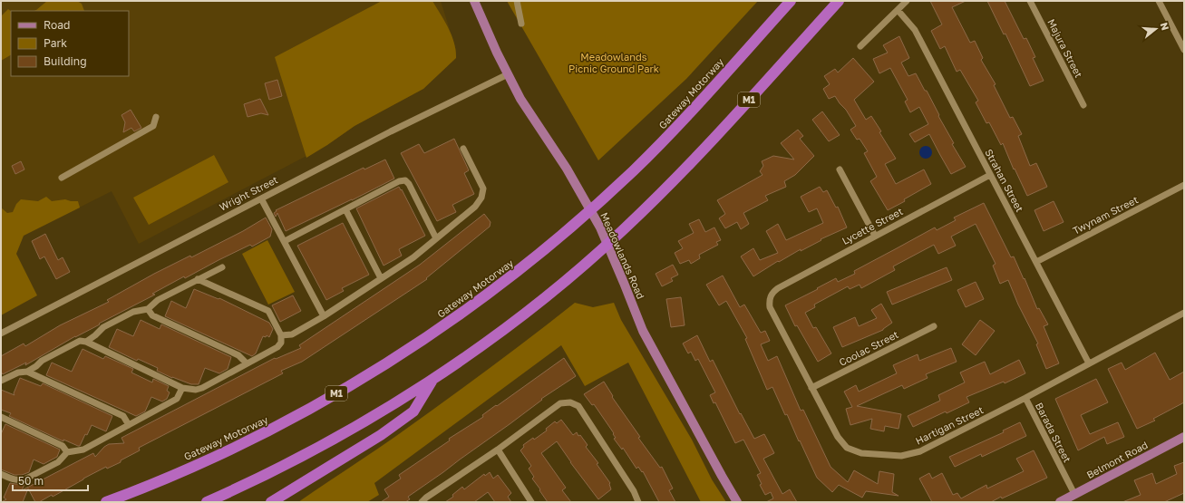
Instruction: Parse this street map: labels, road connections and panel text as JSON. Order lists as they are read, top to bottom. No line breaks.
{"streets":{"highway":["Gateway Motorway","M1"],"main road":["Meadowlands Road","Belmont Road"],"street":["Majura Street","Strahan Street","Wright Street","Twynam Street","Lycette Street","Coolac Street","Hartigan Street","Barada Street"]},"crossings":[["Strahan Street","Twynam Street"],["Strahan Street","Lycette Street"],["Strahan Street","Hartigan Street"],["Wright Street","Meadowlands Road"],["Lycette Street","Hartigan Street"],["Coolac Street","Hartigan Street"],["Hartigan Street","Barada Street"],["Barada Street","Belmont Road"]],"parks":["Meadowlands Picnic Ground Park"],"legend":["Road","Park","Building"],"scale_bar":"50 m","north":"right"}
